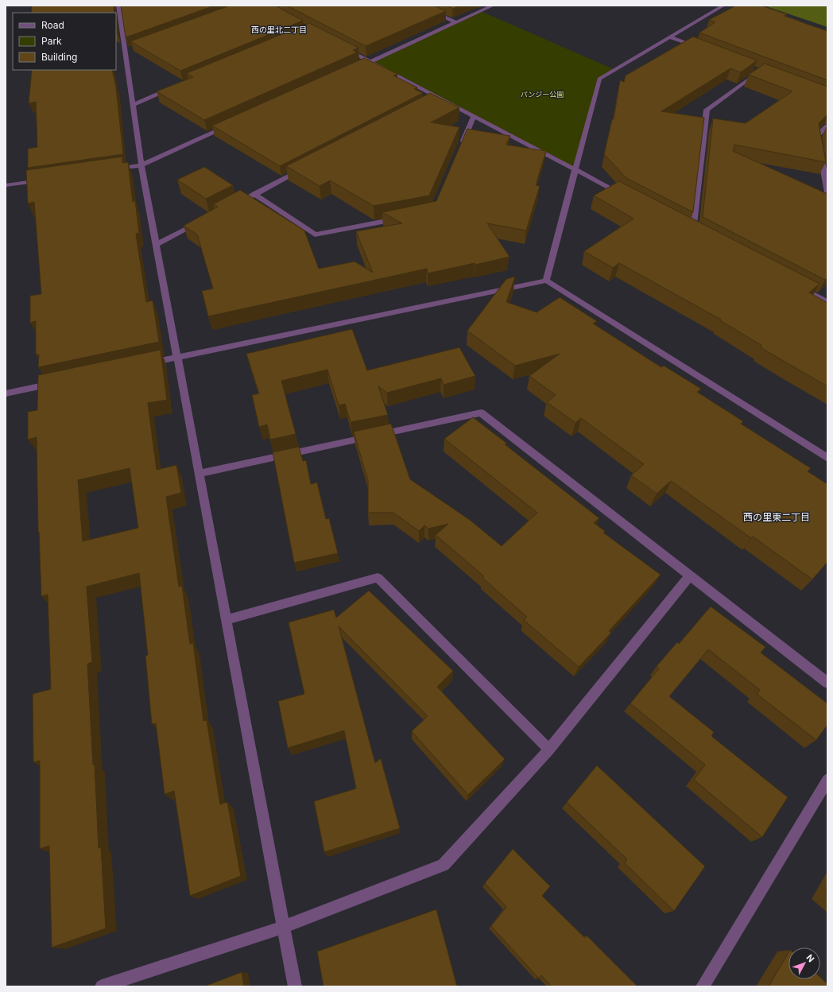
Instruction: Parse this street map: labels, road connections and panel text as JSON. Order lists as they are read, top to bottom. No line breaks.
{"districts":["西の里北二丁目","西の里東二丁目"],"parks":["パンジー公園"],"legend":["Road","Park","Building"],"north":"top right"}
